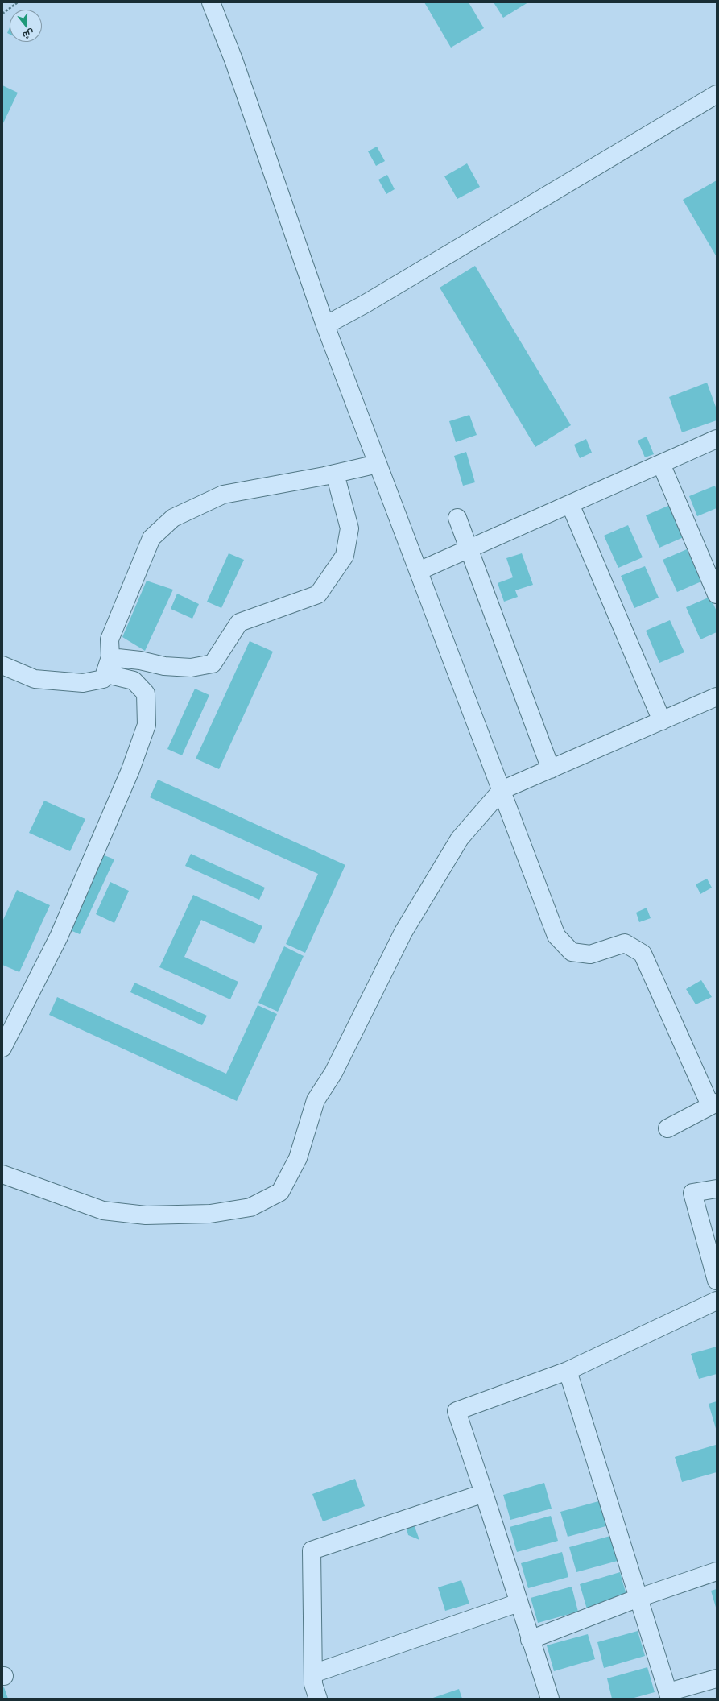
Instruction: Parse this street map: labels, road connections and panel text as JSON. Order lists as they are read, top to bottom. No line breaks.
{"north":"bottom"}
